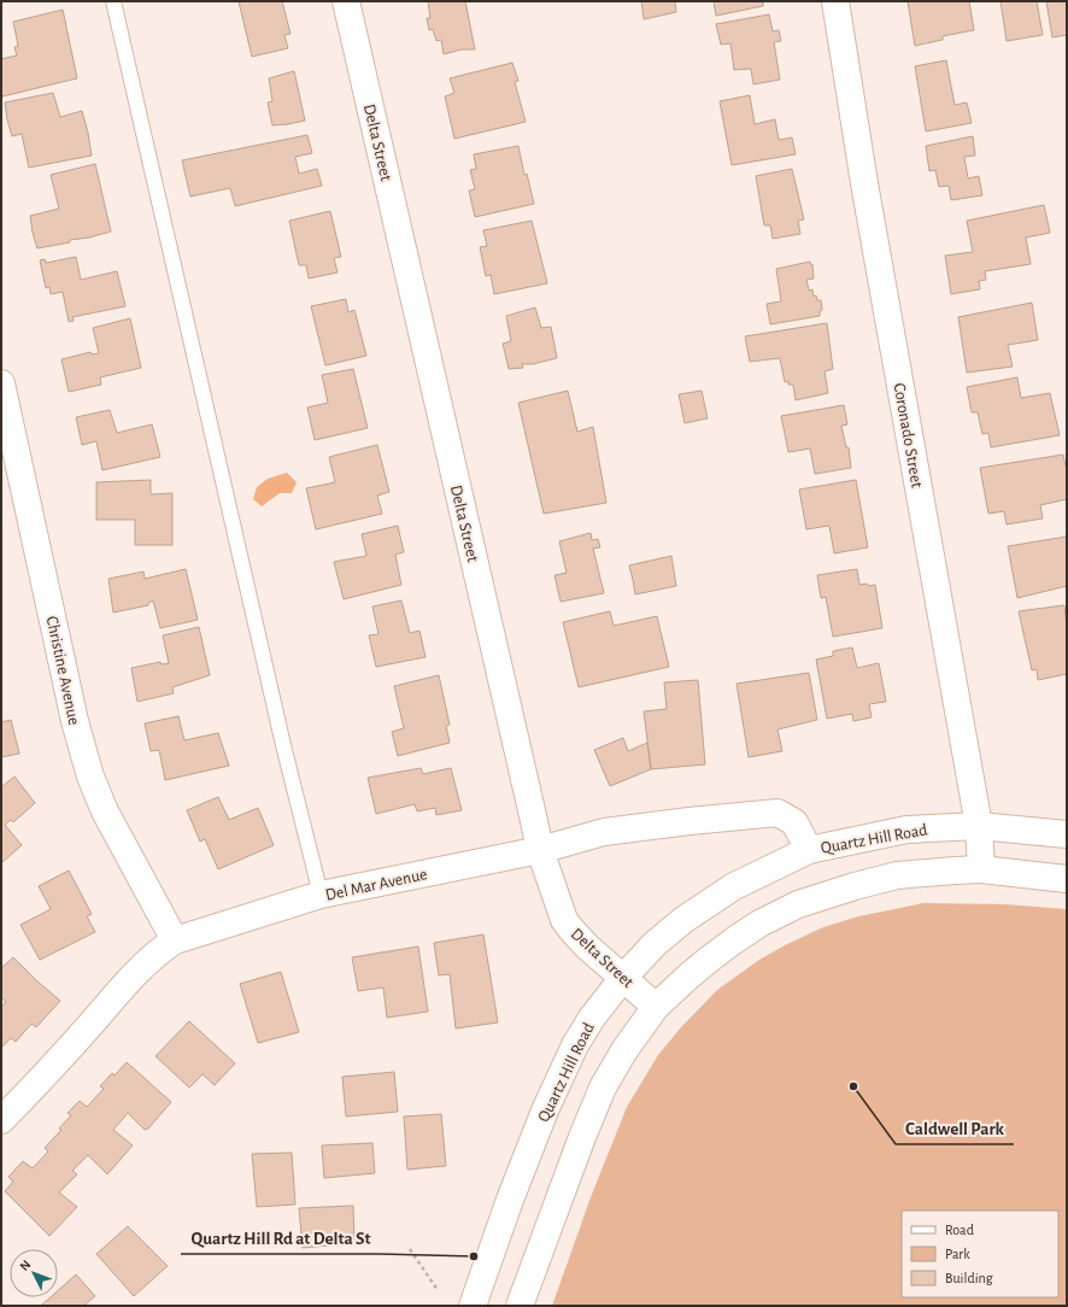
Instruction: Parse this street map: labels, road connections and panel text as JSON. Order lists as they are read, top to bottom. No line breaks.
{"streets":{"street":["Delta Street","Coronado Street","Christine Avenue","Quartz Hill Road","Del Mar Avenue"]},"crossings":[["Delta Street","Quartz Hill Road"],["Delta Street","Del Mar Avenue"],["Coronado Street","Quartz Hill Road"],["Christine Avenue","Del Mar Avenue"],["Quartz Hill Road","Del Mar Avenue"]],"places":["Caldwell Park","Quartz Hill Rd at Delta St"],"legend":["Road","Park","Building"],"north":"top left"}
